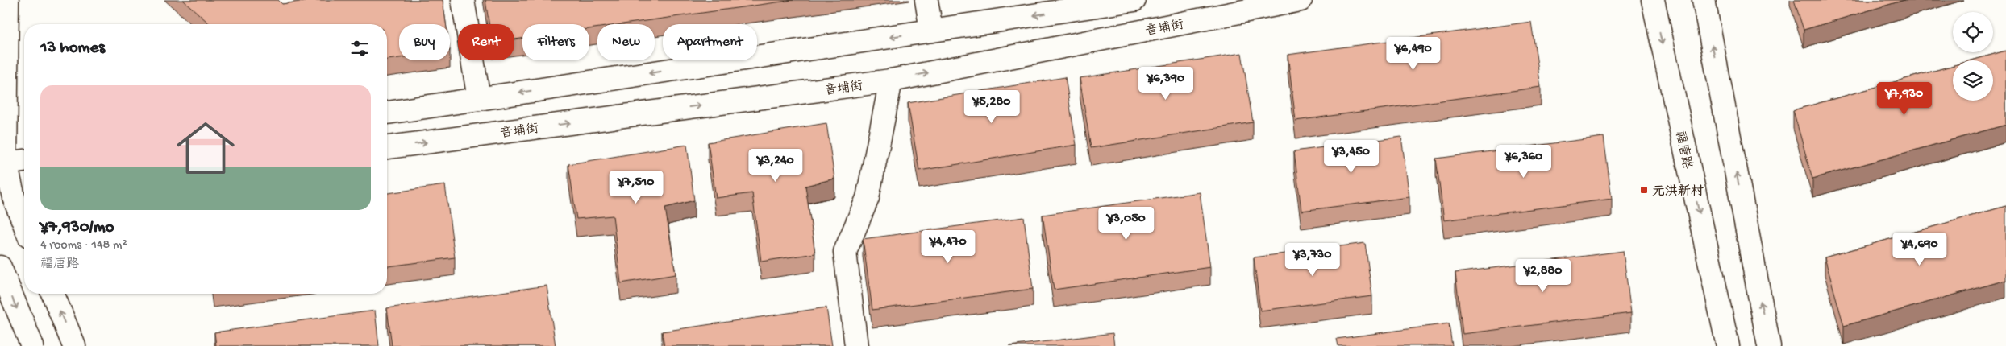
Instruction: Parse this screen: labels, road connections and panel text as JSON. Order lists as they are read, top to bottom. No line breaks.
{"streets":{"street":["音埔街","福唐路"]},"places":{"transit":["元洪新村"]},"page":{"chip":["Buy","Rent","Filters","New","Apartment"],"heading":"13 homes","price":["¥6,490","¥6,390","¥7,930","¥5,280","¥3,450","¥6,360","¥3,240","¥7,510","¥3,050","¥4,470","¥4,690","¥3,730","¥2,880"],"list":[{"name":"¥7,930/mo","note":"4 rooms · 148 m² · 福唐路"}]}}
